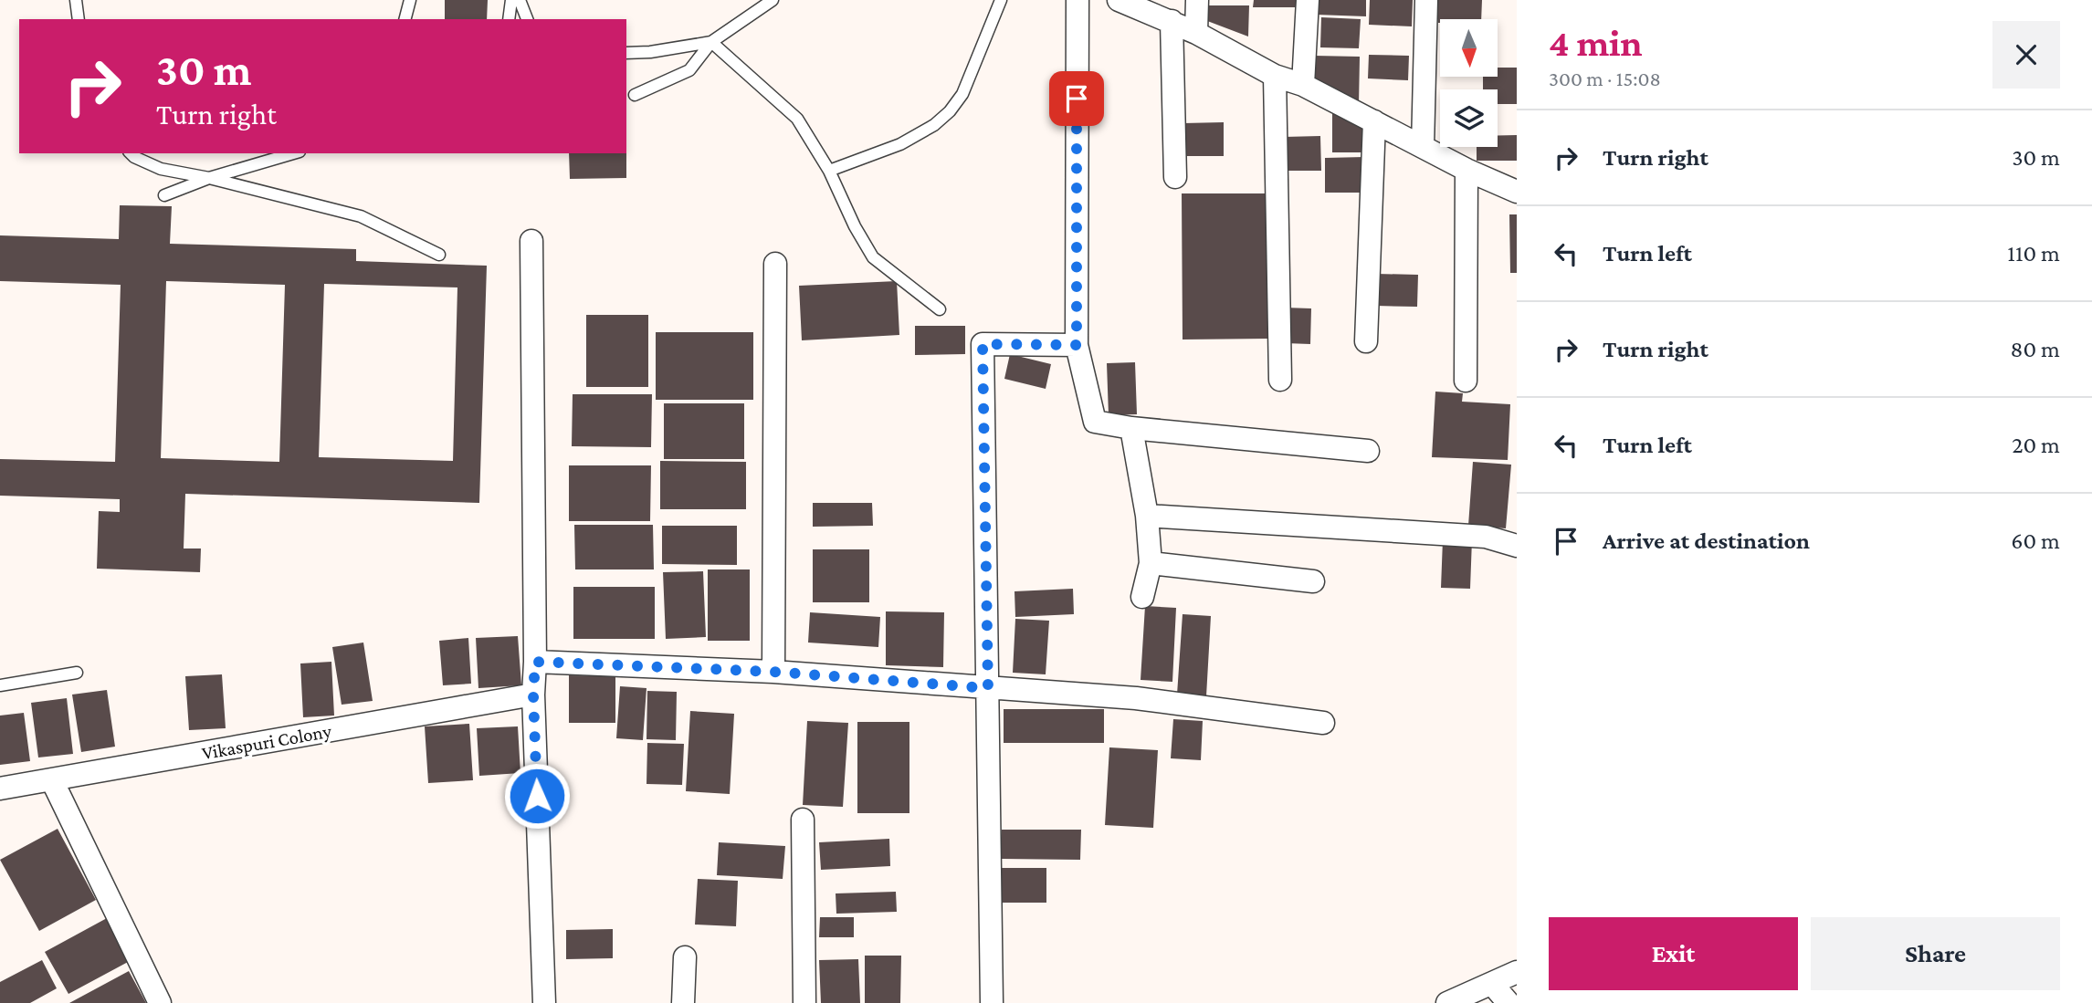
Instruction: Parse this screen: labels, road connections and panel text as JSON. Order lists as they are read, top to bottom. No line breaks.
{"streets":{"street":["Vikaspuri Colony"]},"north":"bottom","page":{"heading":["4 min","300 m · 15:08"],"turn":["30 m","Turn right"],"list":[{"name":"Turn right","value":"30 m"},{"name":"Turn left","value":"110 m"},{"name":"Turn right","value":"80 m"},{"name":"Turn left","value":"20 m"},{"name":"Arrive at destination","value":"60 m"}],"buttons":["Exit","Share"]}}
